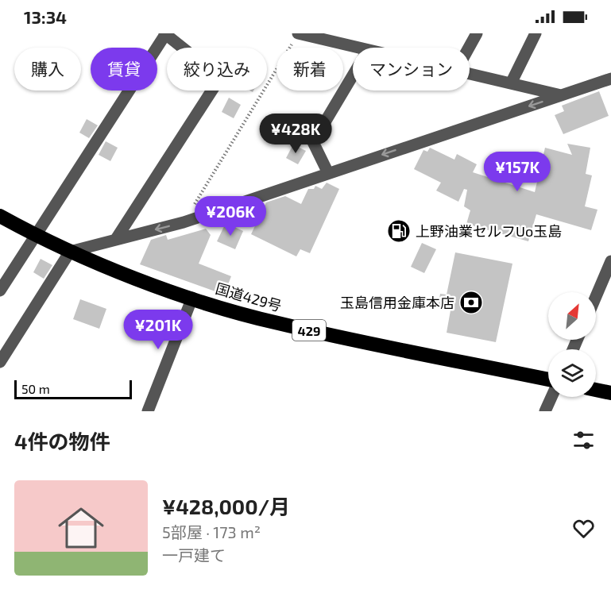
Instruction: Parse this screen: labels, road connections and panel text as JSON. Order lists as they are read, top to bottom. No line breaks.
{"streets":{"highway":["国道429号","429"]},"places":{"fuel station":["上野油業セルフUo玉島"],"bank":["玉島信用金庫本店"]},"scale_bar":"50 m","north":"top right","page":{"status":"13:34","chip":["購入","賃貸","絞り込み","新着","マンション"],"price":["¥428K","¥157K","¥206K","¥201K"],"scale":"50 m","heading":"4件の物件","list":[{"name":"¥428,000/月","note":"5部屋 · 173 m² · 一戸建て"}]}}
